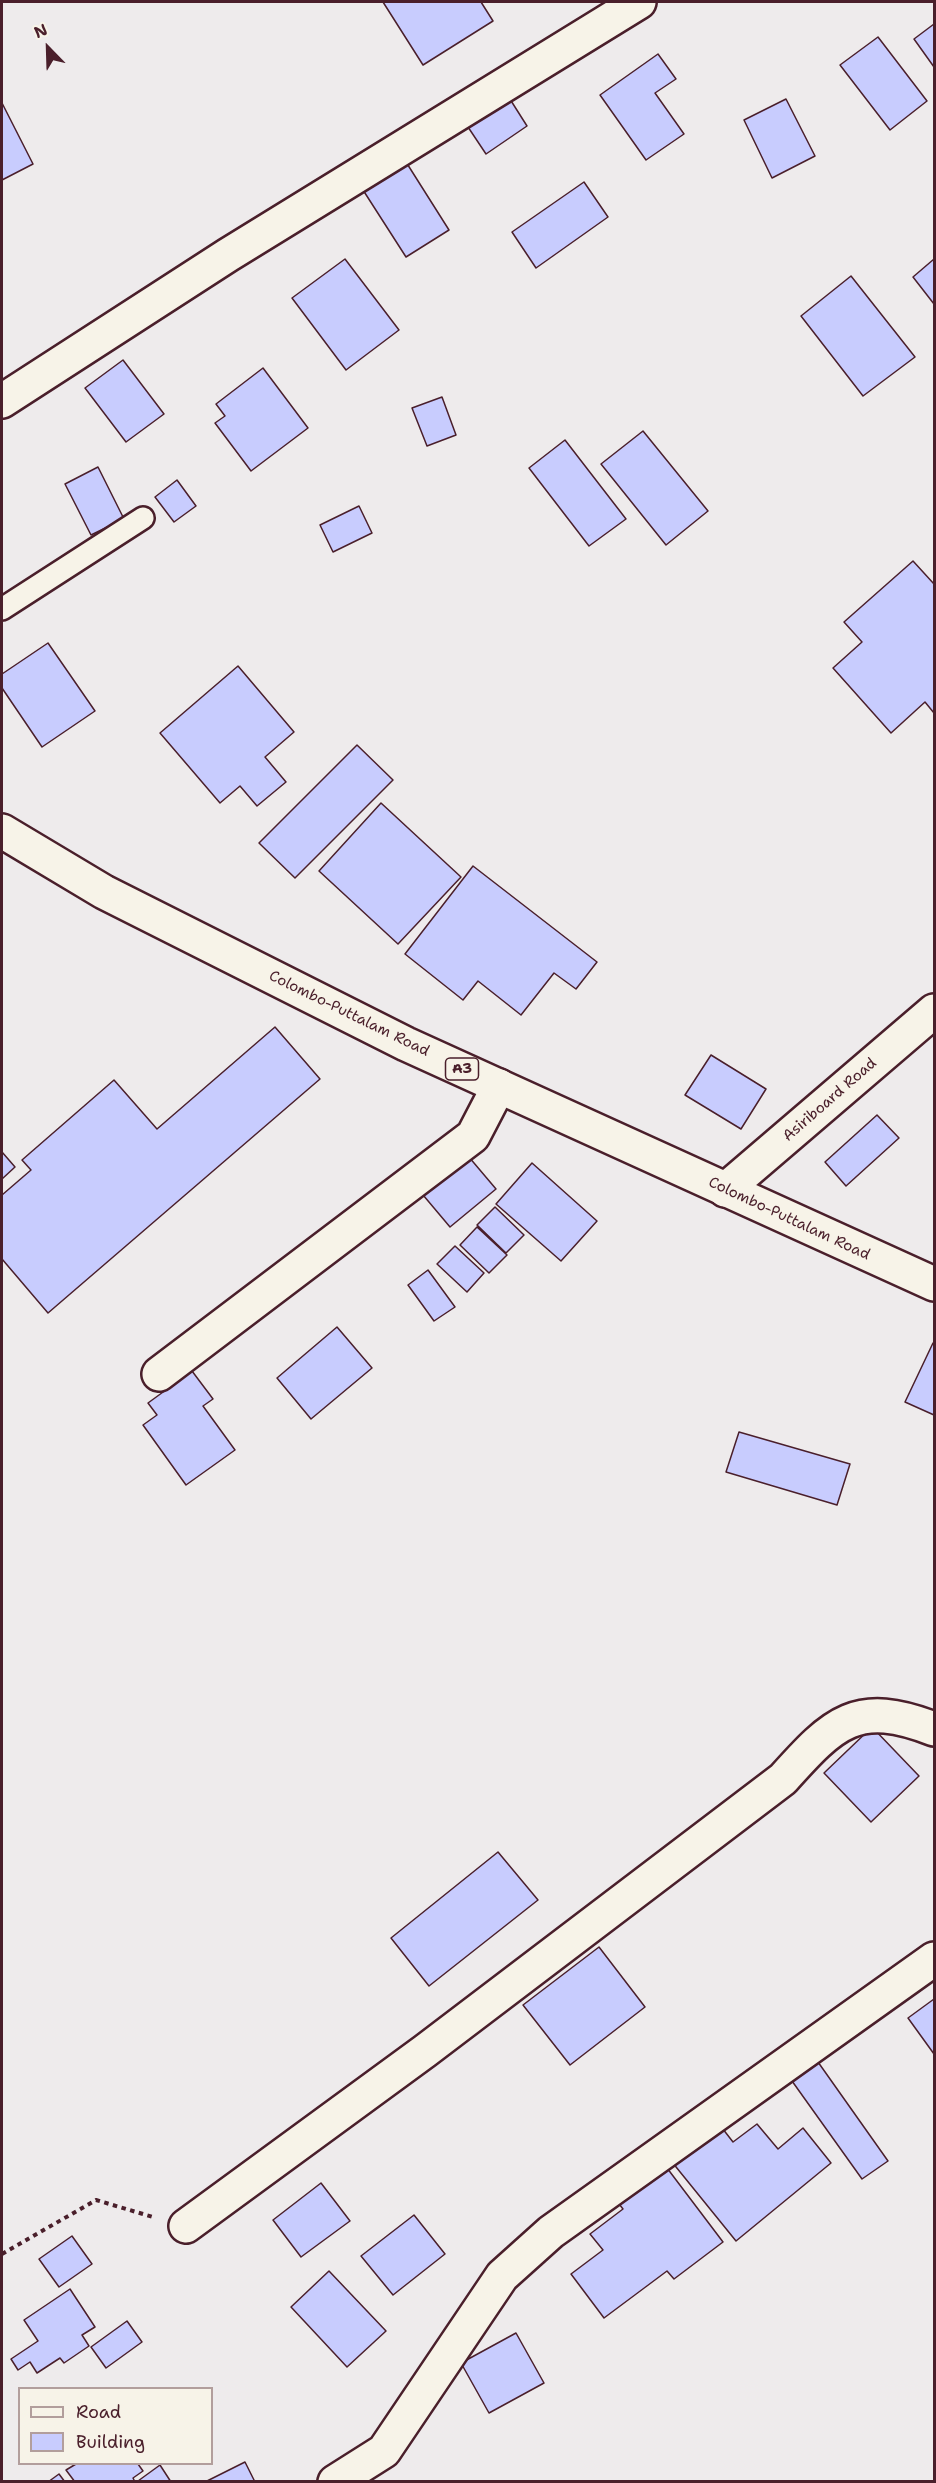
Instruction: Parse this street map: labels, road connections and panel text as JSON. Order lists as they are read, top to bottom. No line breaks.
{"streets":{"main road":["Colombo-Puttalam Road","A3","Asiriboard Road"]},"crossings":[["Colombo-Puttalam Road","Asiriboard Road"]],"legend":["Road","Building"],"north":"top left"}
